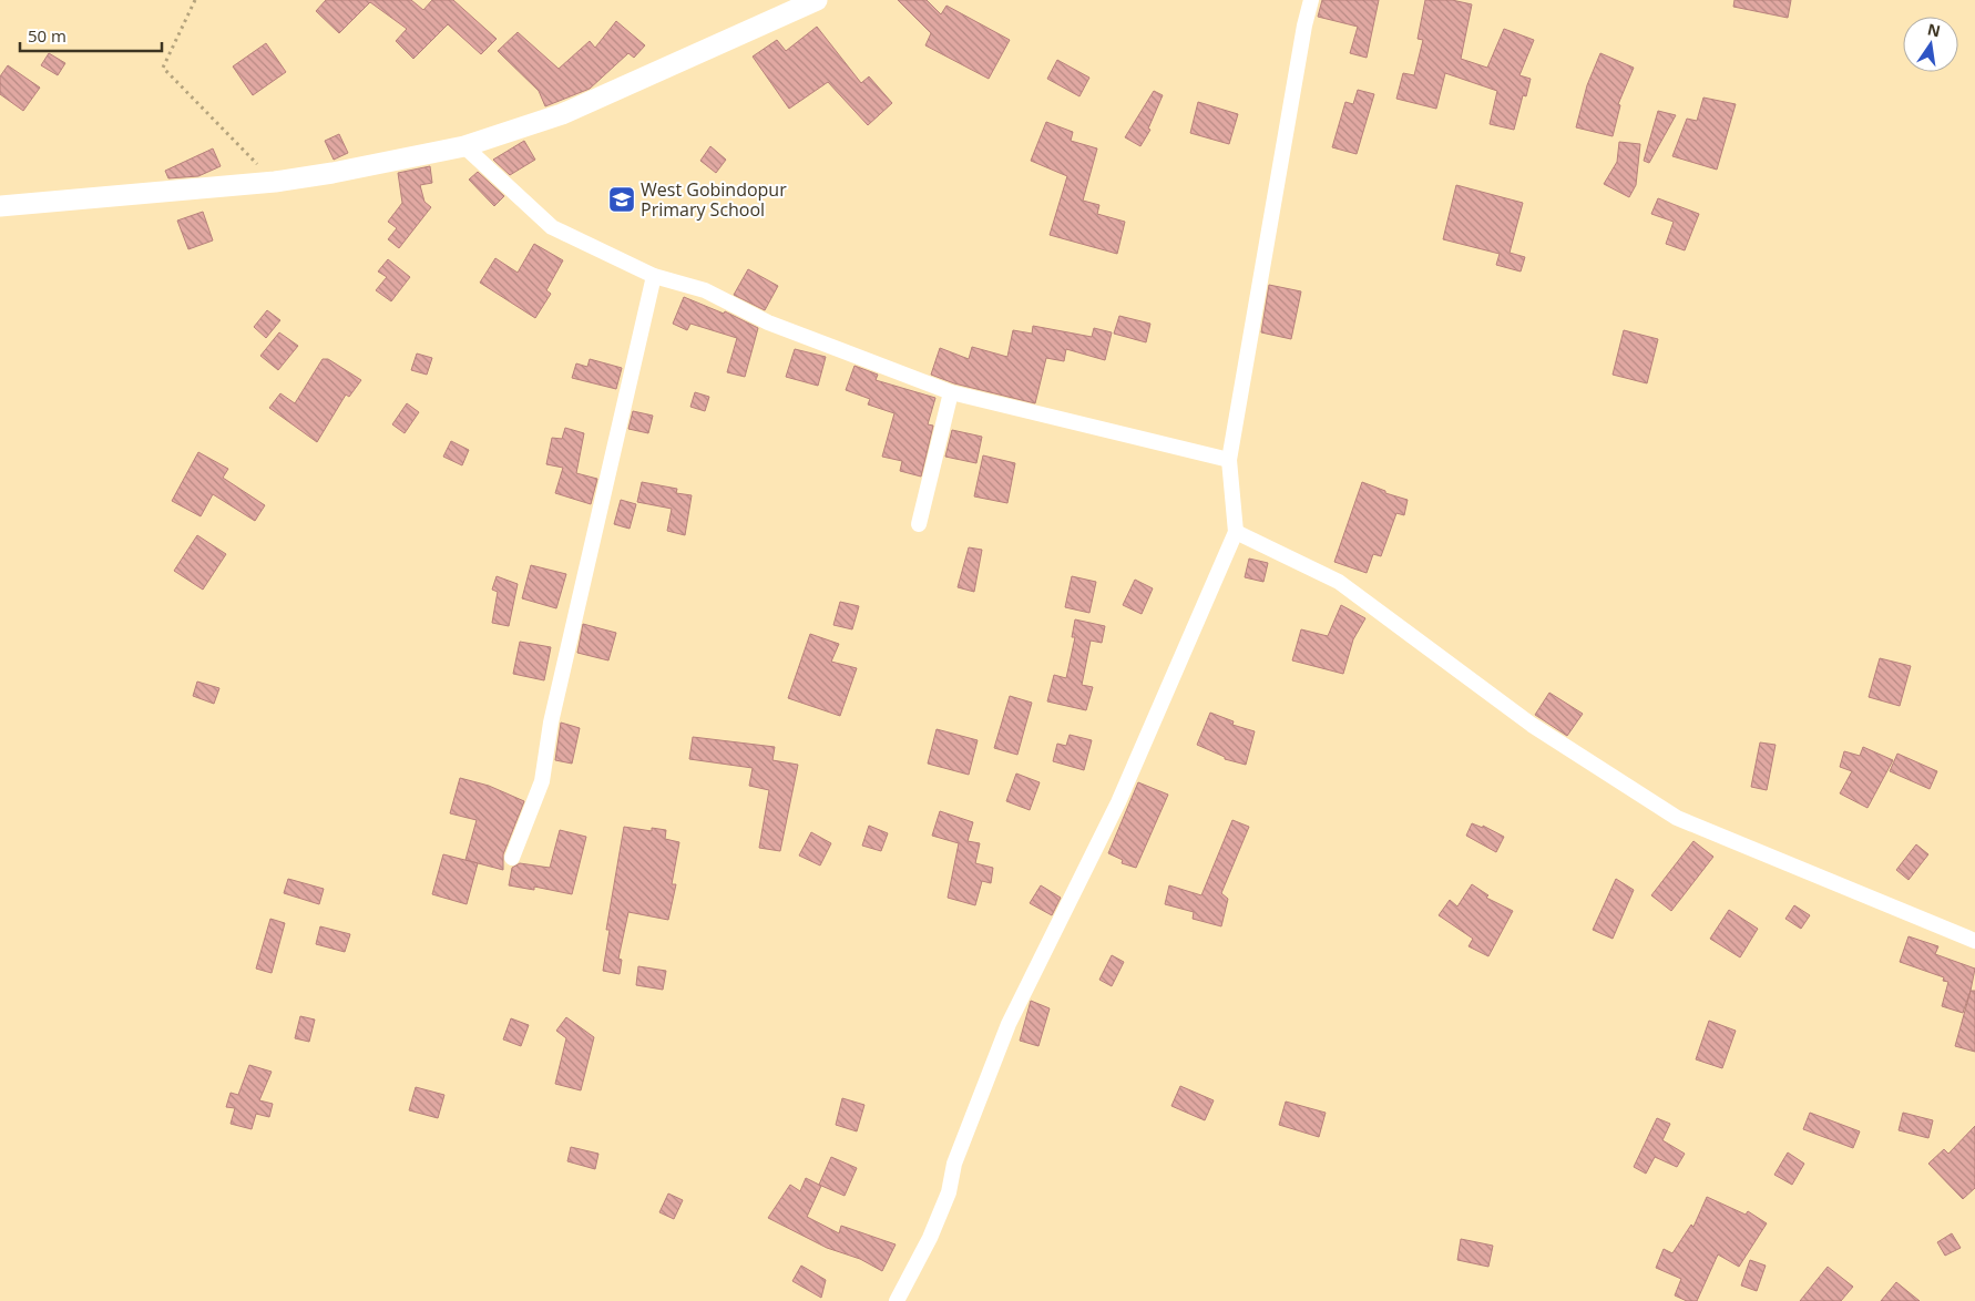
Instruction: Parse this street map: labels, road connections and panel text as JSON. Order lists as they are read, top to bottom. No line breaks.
{"places":{"school or university":["West Gobindopur Primary School"]},"scale_bar":"50 m","north":"top"}
